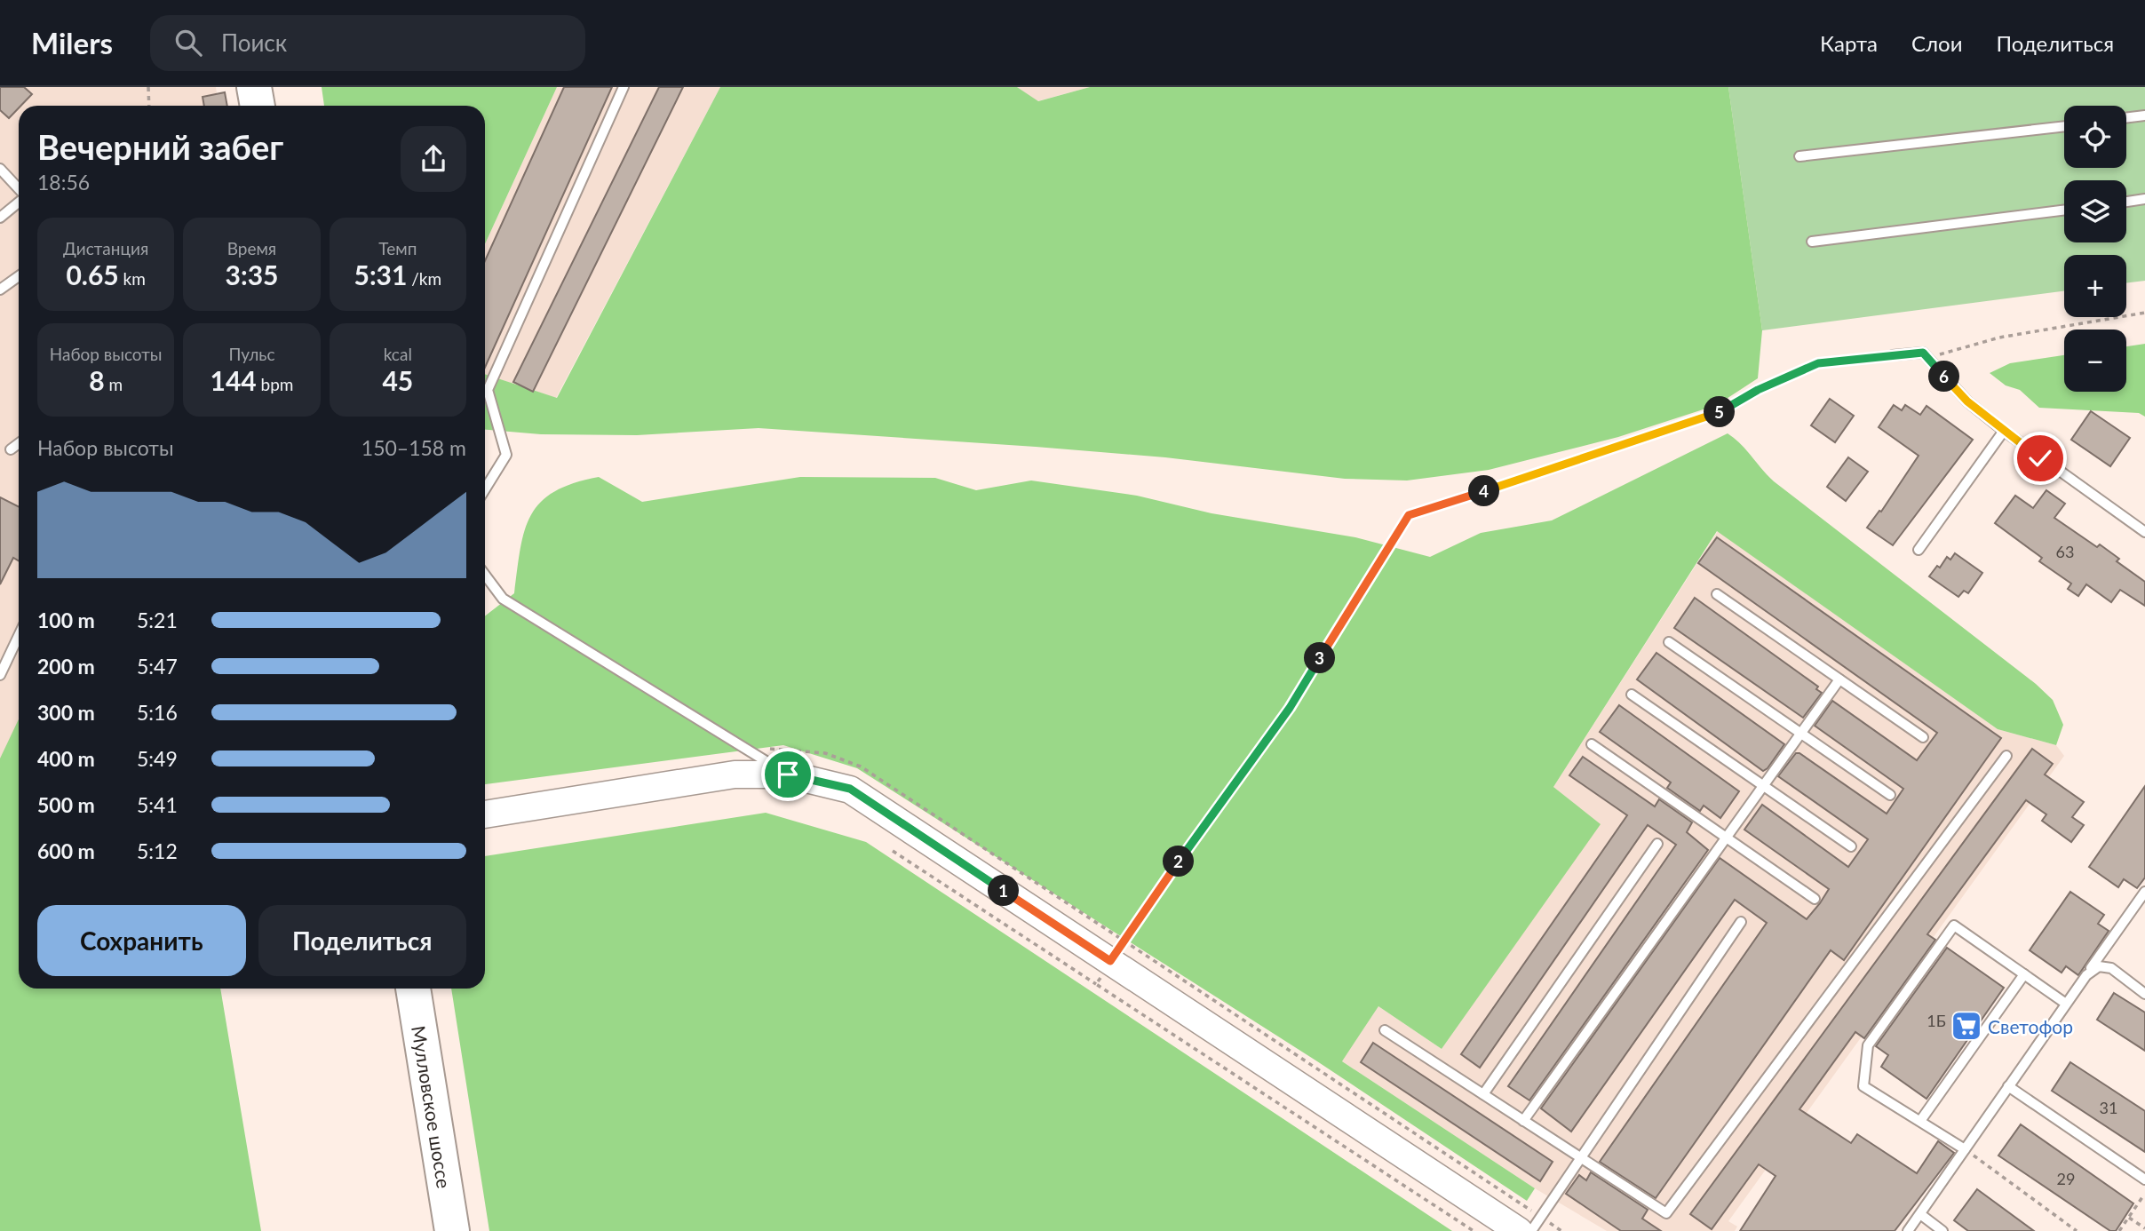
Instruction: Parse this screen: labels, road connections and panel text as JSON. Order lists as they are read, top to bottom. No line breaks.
{"streets":{"highway":["Мулловское шоссе"]},"places":{"supermarket":["Светофор"]},"house_numbers":["63","1Б","31","29"],"page":{"header":"Milers","search":"Поиск","nav":["Карта","Слои","Поделиться"],"map_buttons":["+","−"],"heading":["Вечерний забег","18:56"],"stats":[["Дистанция","0.65 km"],["Время","3:35"],["Темп","5:31 /km"],["Набор высоты","8 m"],["Пульс","144 bpm"],["kcal","45"]],"pins":["6","5","4","3","2","1"],"chart":["Набор высоты","150–158 m"],"list":[{"name":"100 m","note":"5:21"},{"name":"200 m","note":"5:47"},{"name":"300 m","note":"5:16"},{"name":"400 m","note":"5:49"},{"name":"500 m","note":"5:41"},{"name":"600 m","note":"5:12"}],"buttons":["Сохранить","Поделиться"]}}
